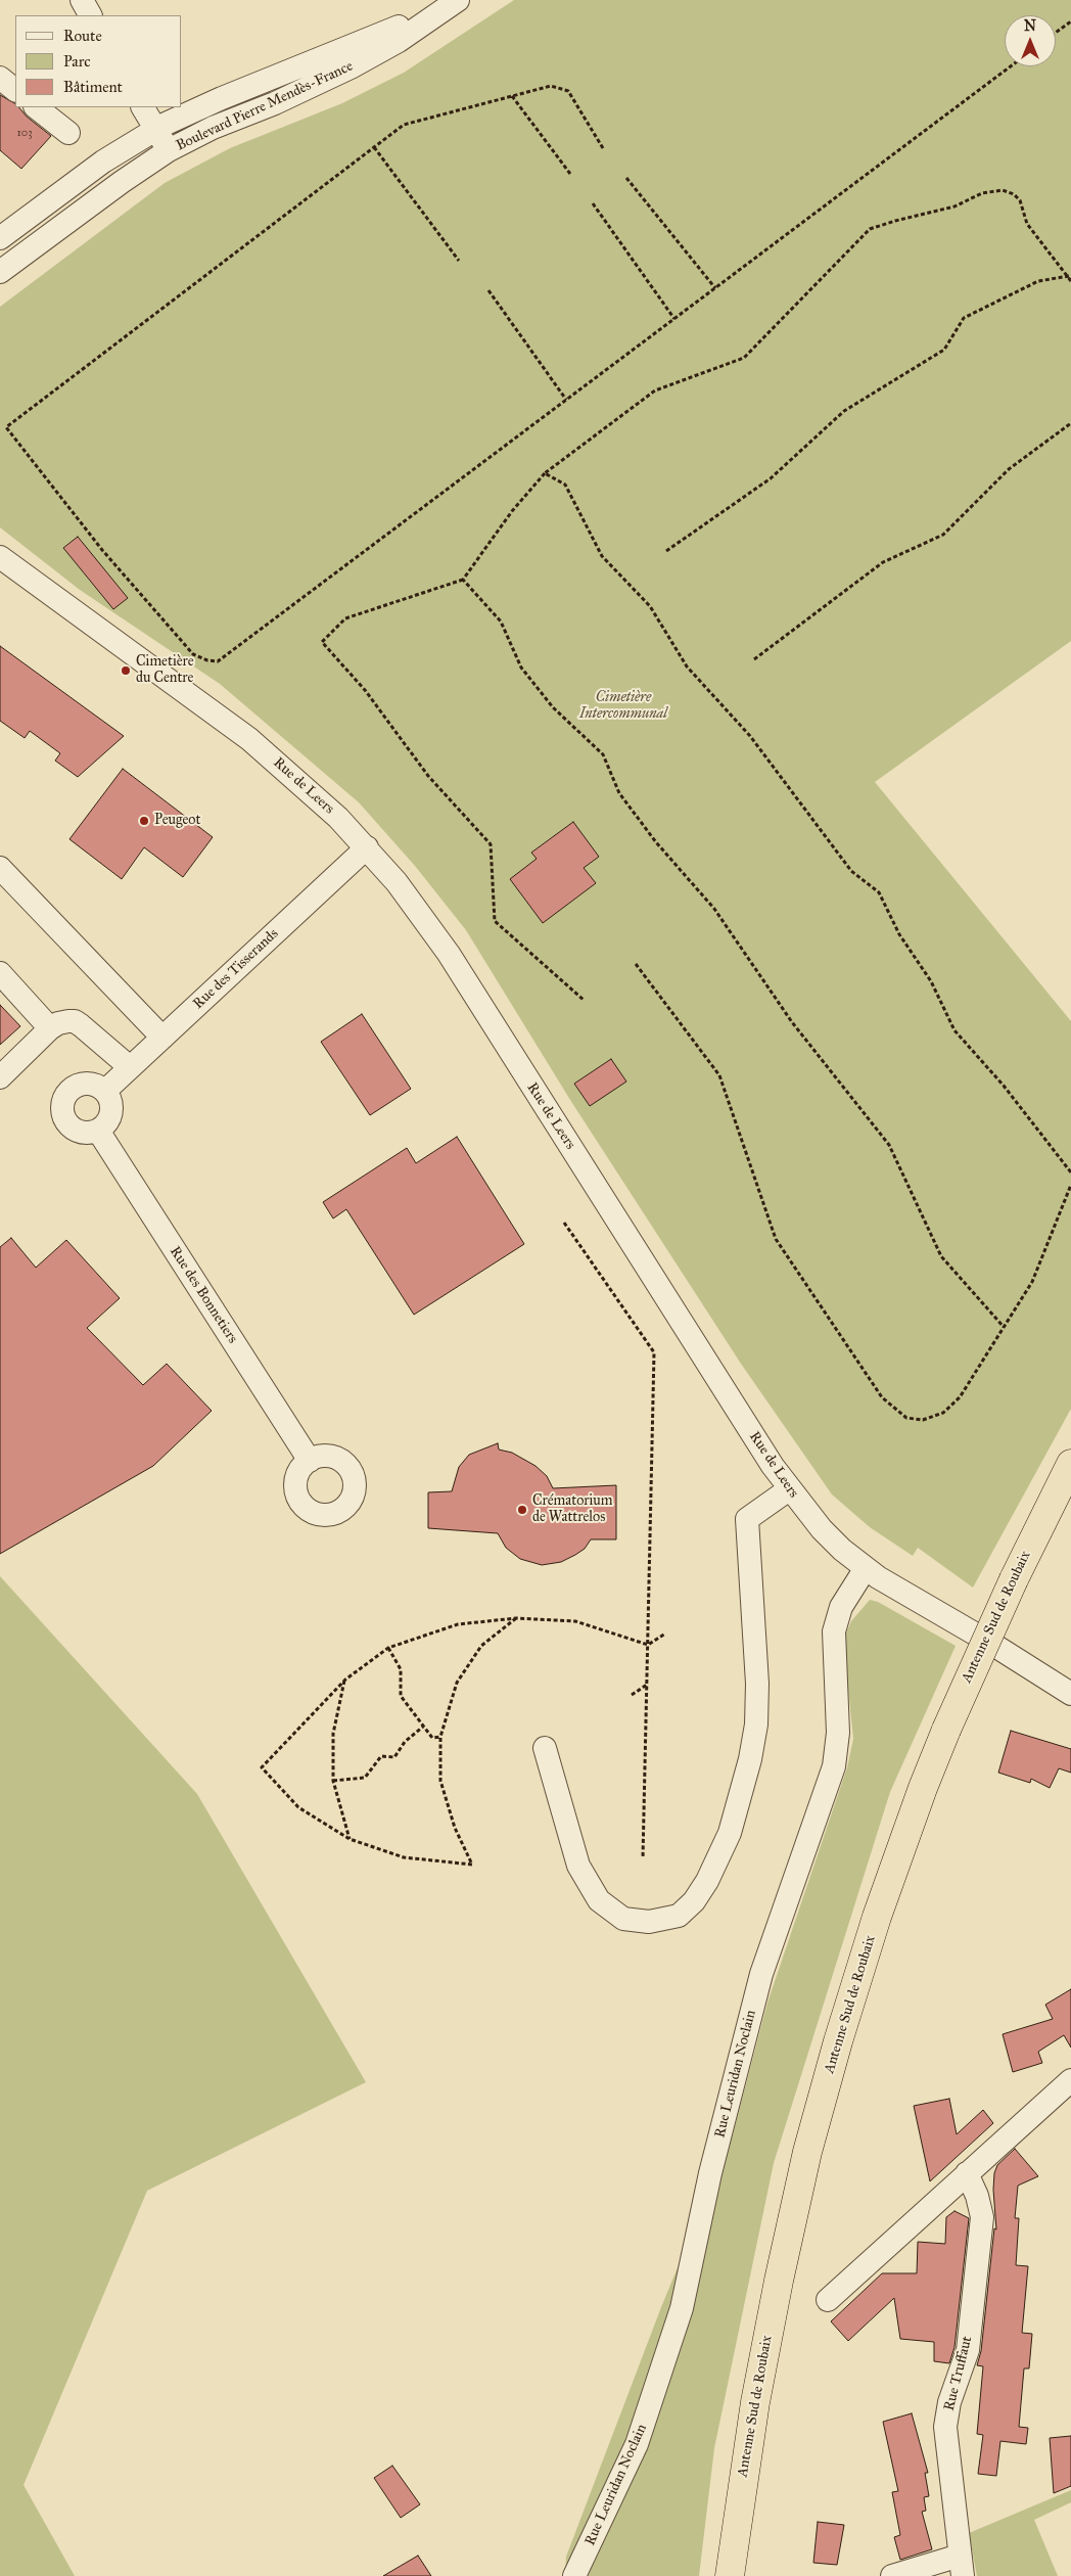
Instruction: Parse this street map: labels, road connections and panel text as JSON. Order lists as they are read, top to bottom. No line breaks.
{"streets":{"highway":["Antenne Sud de Roubaix"],"street":["Boulevard Pierre Mendès-France","Rue de Leers","Rue des Tisserands","Rue des Bonnetiers","Rue Leuridan Noclain","Rue Truffaut"]},"crossings":[["Rue de Leers","Rue des Tisserands"],["Rue de Leers","Rue Leuridan Noclain"],["Rue des Tisserands","Rue des Bonnetiers"]],"parks":["Cimetière Intercommunal"],"places":["Cimetière du Centre","Peugeot","Crématorium de Wattrelos"],"house_numbers":["103"],"legend":["Route","Parc","Bâtiment"],"north":"top"}
